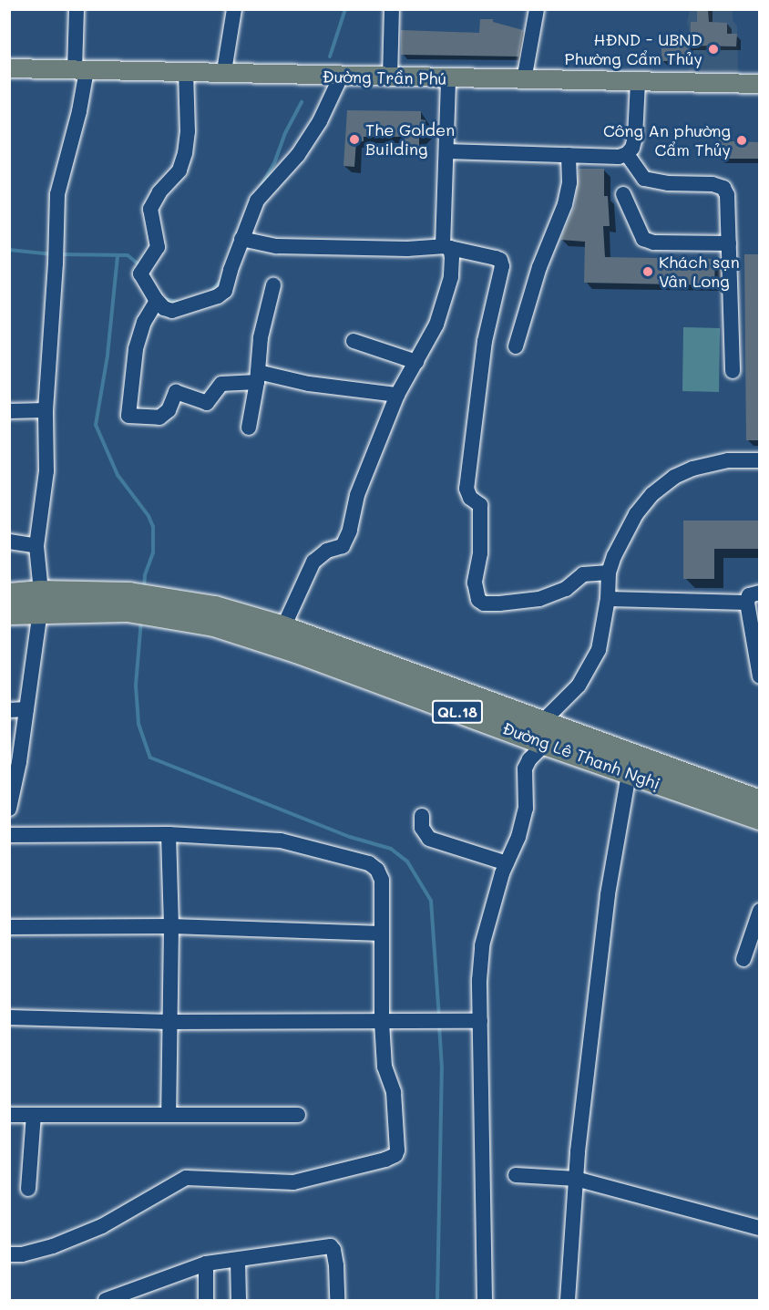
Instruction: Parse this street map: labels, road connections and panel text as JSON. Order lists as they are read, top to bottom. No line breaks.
{"streets":{"highway":["QL.18","Đường Lê Thanh Nghị"],"main road":["Đường Trần Phú"]},"crossings":[["QL.18","Đường Lê Thanh Nghị"]],"places":["HĐND - UBND Phường Cẩm Thủy","The Golden Building","Công An phường Cẩm Thủy","Khách sạn Vân Long"]}
